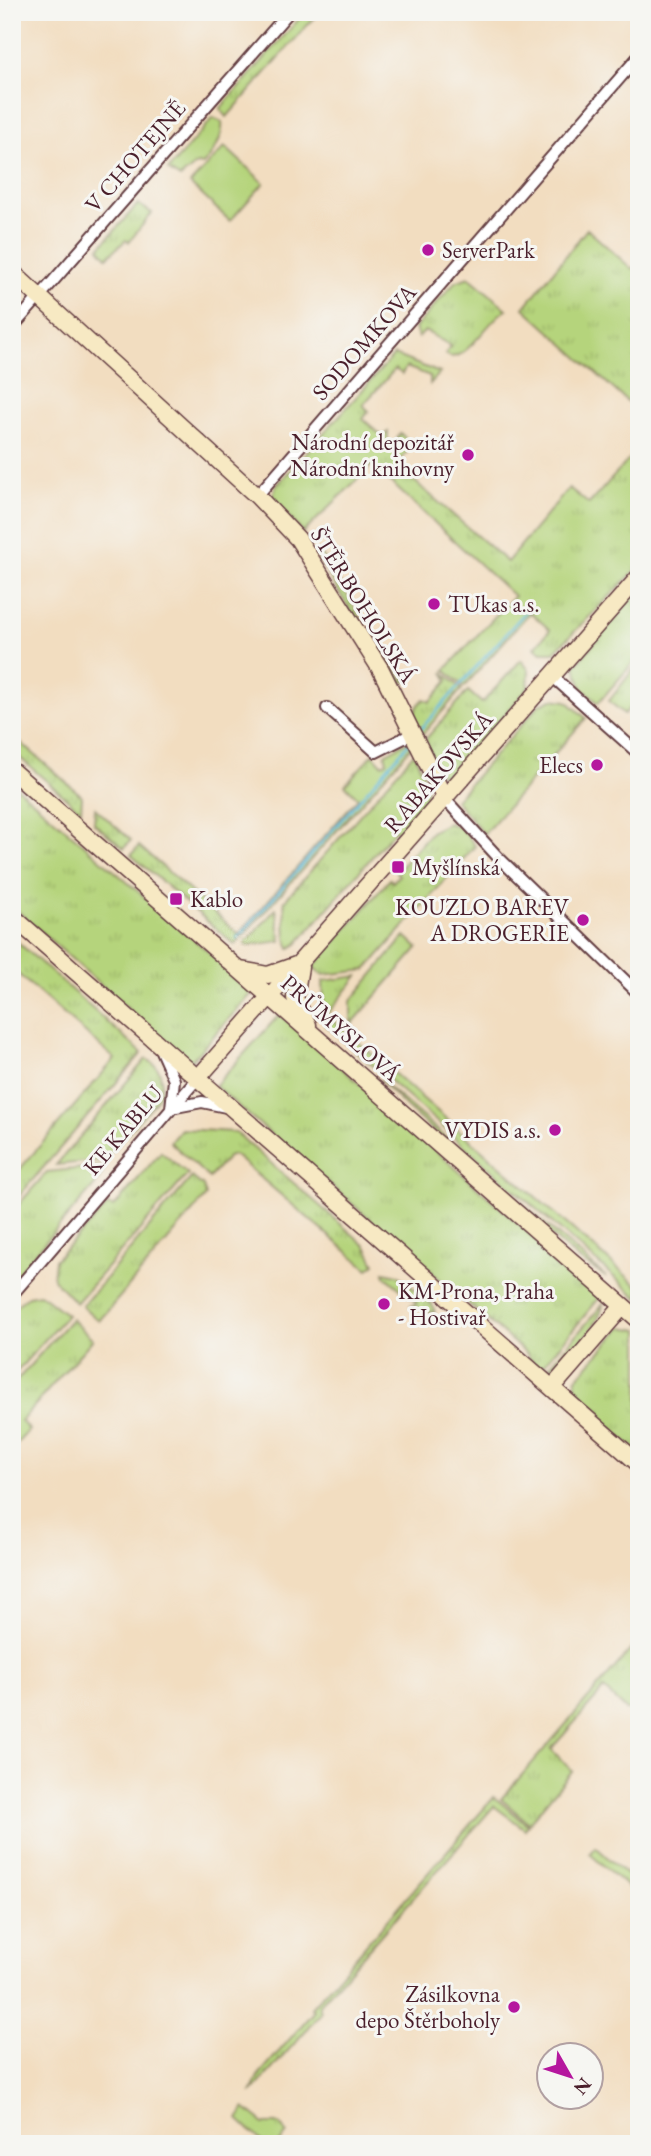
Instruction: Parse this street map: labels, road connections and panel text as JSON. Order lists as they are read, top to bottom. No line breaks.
{"streets":{"main road":["ŠTĚRBOHOLSKÁ","RABAKOVSKÁ","PRŮMYSLOVÁ","KE KABLU"],"street":["V CHOTEJNĚ","SODOMKOVA"]},"crossings":[["V CHOTEJNĚ","ŠTĚRBOHOLSKÁ"],["SODOMKOVA","ŠTĚRBOHOLSKÁ"],["ŠTĚRBOHOLSKÁ","RABAKOVSKÁ"],["RABAKOVSKÁ","PRŮMYSLOVÁ"],["RABAKOVSKÁ","KE KABLU"],["PRŮMYSLOVÁ","KE KABLU"]],"places":{"other":["ServerPark","Národní depozitář Národní knihovny","TUkas a.s.","Elecs","KOUZLO BAREV A DROGERIE","VYDIS a.s.","KM-Prona, Praha - Hostivař","Zásilkovna depo Štěrboholy"],"transit":["Myšlínská","Kablo"]},"north":"bottom right"}
